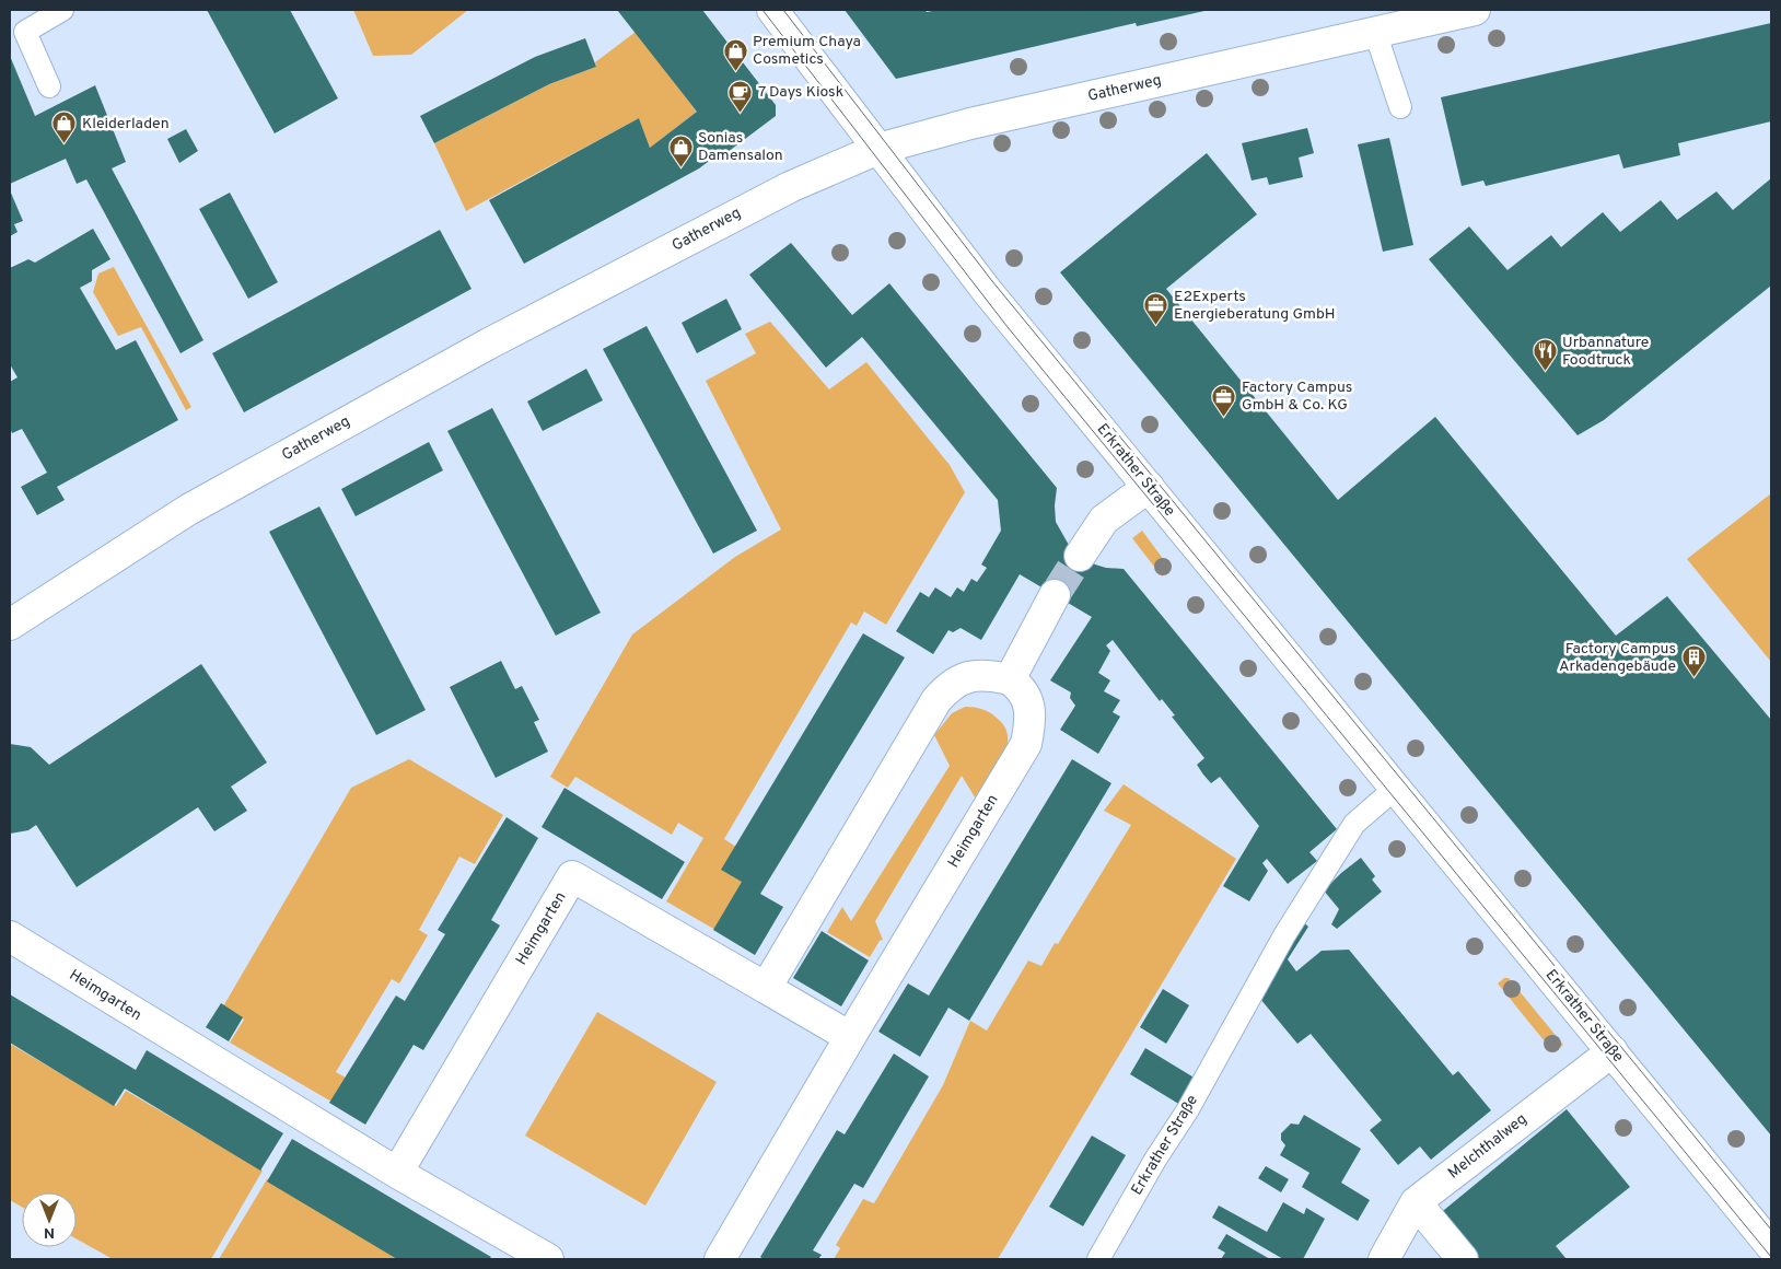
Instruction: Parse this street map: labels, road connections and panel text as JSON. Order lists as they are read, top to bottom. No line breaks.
{"streets":{"street":["Gatherweg","Erkrather Straße","Heimgarten","Melchthalweg"]},"crossings":[["Gatherweg","Erkrather Straße"],["Erkrather Straße","Melchthalweg"]],"places":{"shop":["Premium Chaya Cosmetics","Kleiderladen","Sonias Damensalon"],"cafe":["7 Days Kiosk"],"office":["E2Experts Energieberatung GmbH","Factory Campus GmbH & Co. KG"],"restaurant":["Urbannature Foodtruck"],"building":["Factory Campus Arkadengebäude"]},"north":"bottom"}
